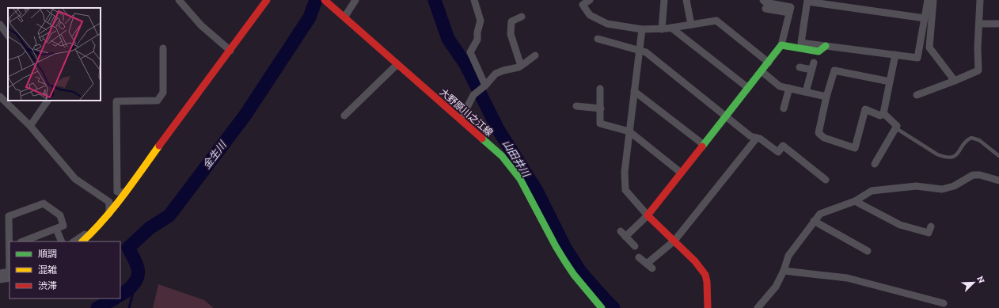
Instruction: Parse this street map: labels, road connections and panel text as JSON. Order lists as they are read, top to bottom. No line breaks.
{"streets":{"street":["大野原川之江線"]},"water":["金生川","山田井川"],"legend":["順調","混雑","渋滞"],"north":"top right"}
